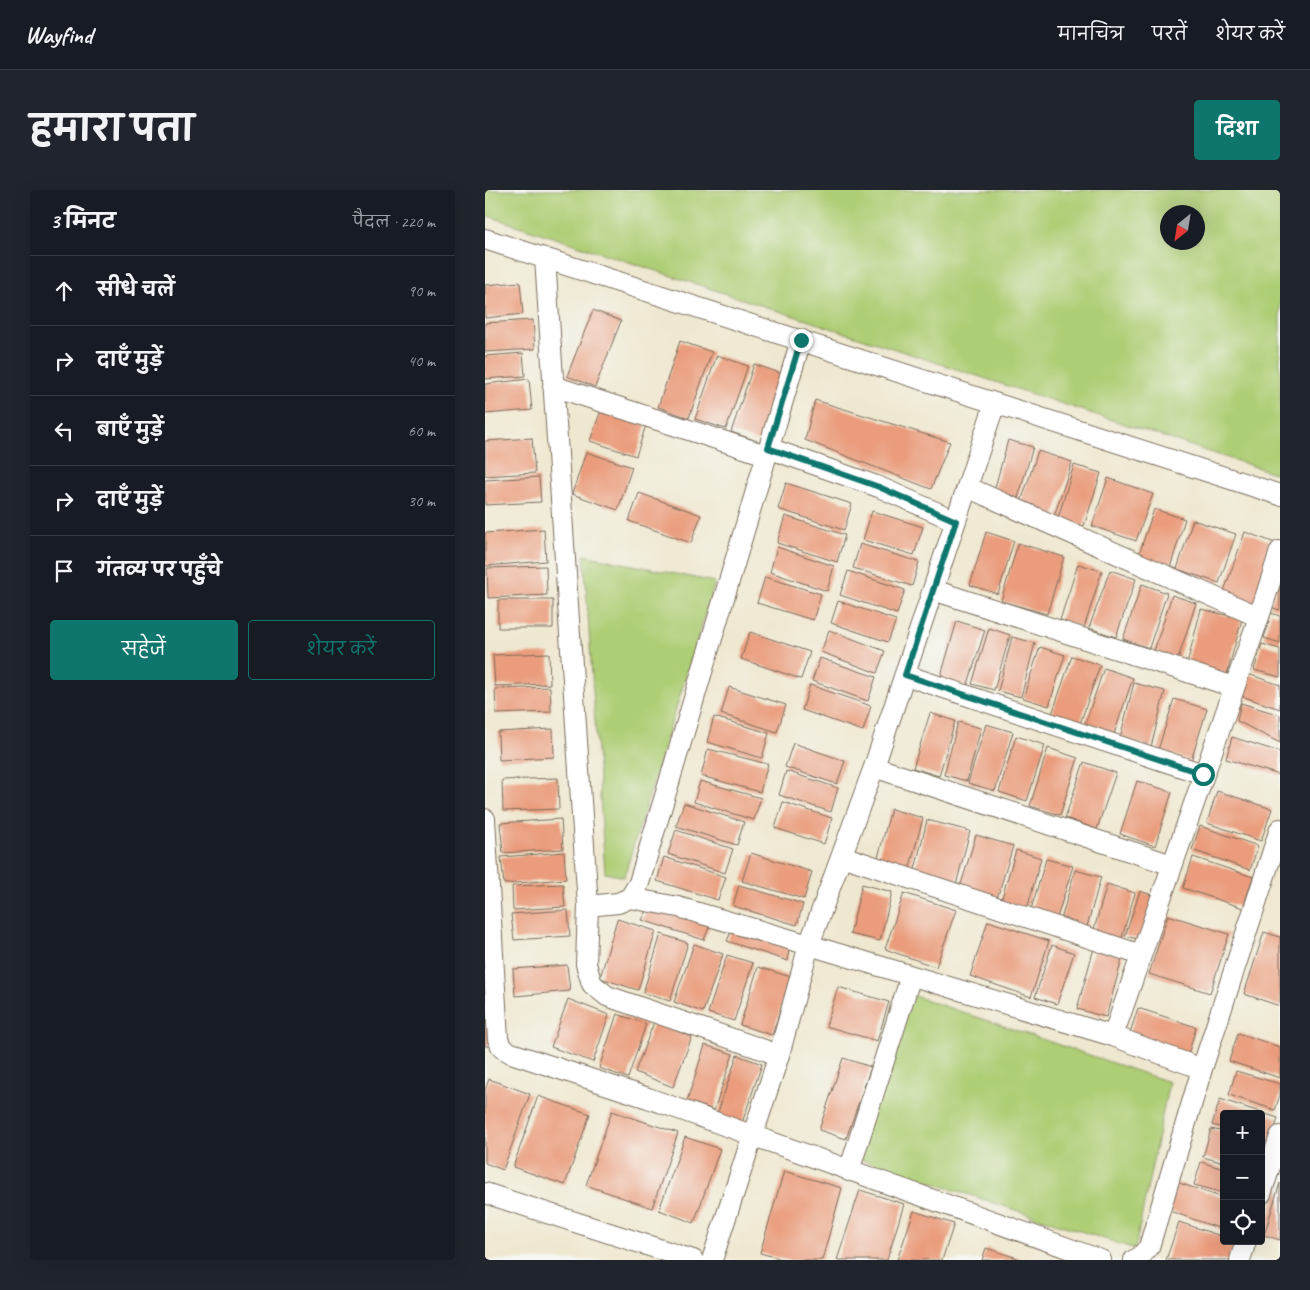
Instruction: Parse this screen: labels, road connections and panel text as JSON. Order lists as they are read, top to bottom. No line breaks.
{"north":"bottom left","page":{"header":"Wayfind","nav":["मानचित्र","परतें","शेयर करें"],"title":"हमारा पता","buttons":["दिशा",["सहेजें","शेयर करें"]],"heading":["3 मिनट","पैदल · 220 m"],"list":[["सीधे चलें","90 m"],["दाएँ मुड़ें","40 m"],["बाएँ मुड़ें","60 m"],["दाएँ मुड़ें","30 m"],"गंतव्य पर पहुँचे"],"map_buttons":["+","−"]}}
